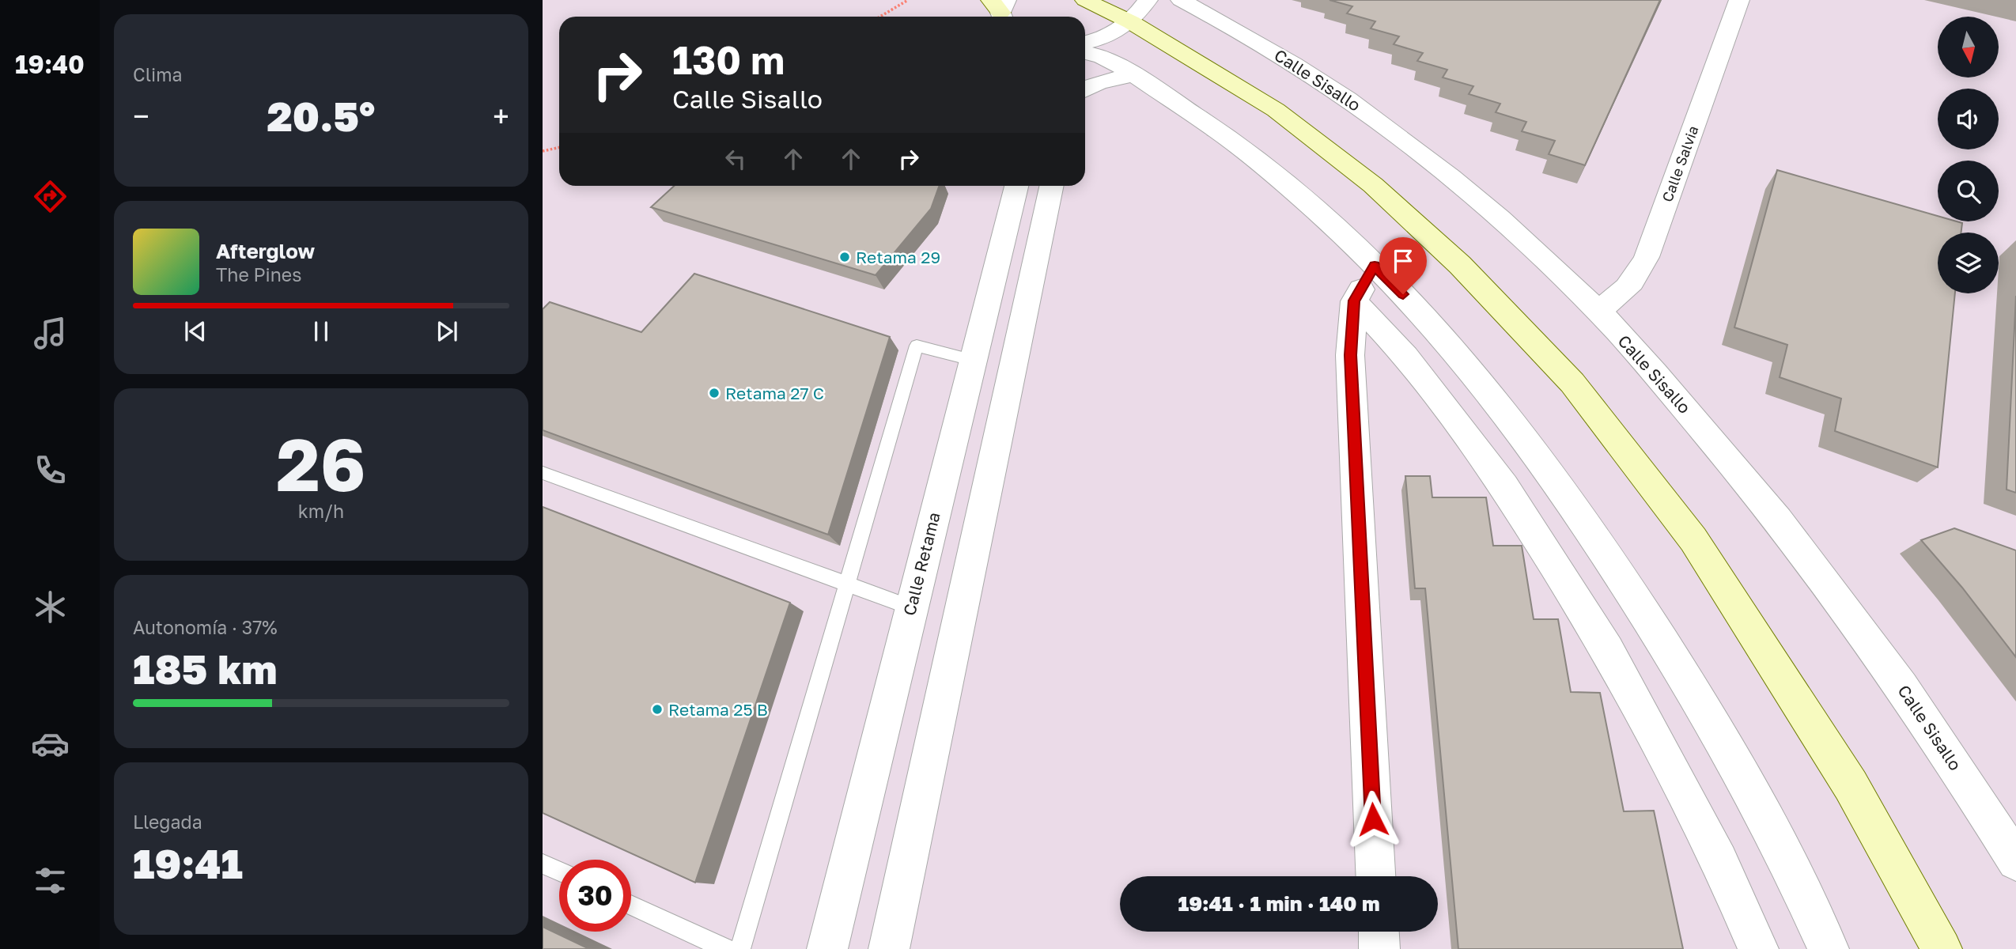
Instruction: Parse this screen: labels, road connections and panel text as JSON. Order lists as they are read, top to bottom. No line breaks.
{"streets":{"street":["Calle Sisallo","Calle Salvia","Calle Retama"]},"crossings":[["Calle Sisallo","Calle Salvia"]],"places":["Retama 29","Retama 27 C","Retama 25 B"],"north":"bottom","page":{"tabs":"19:40","tile":["Clima",["26","km/h"],["Autonomía · 37%","185 km"],["Llegada","19:41"]],"turn":["130 m","Calle Sisallo"],"heat":["−","20.5°","+"],"song":["Afterglow","The Pines"],"limit":"30","trip":"19:41 · 1 min · 140 m"}}
